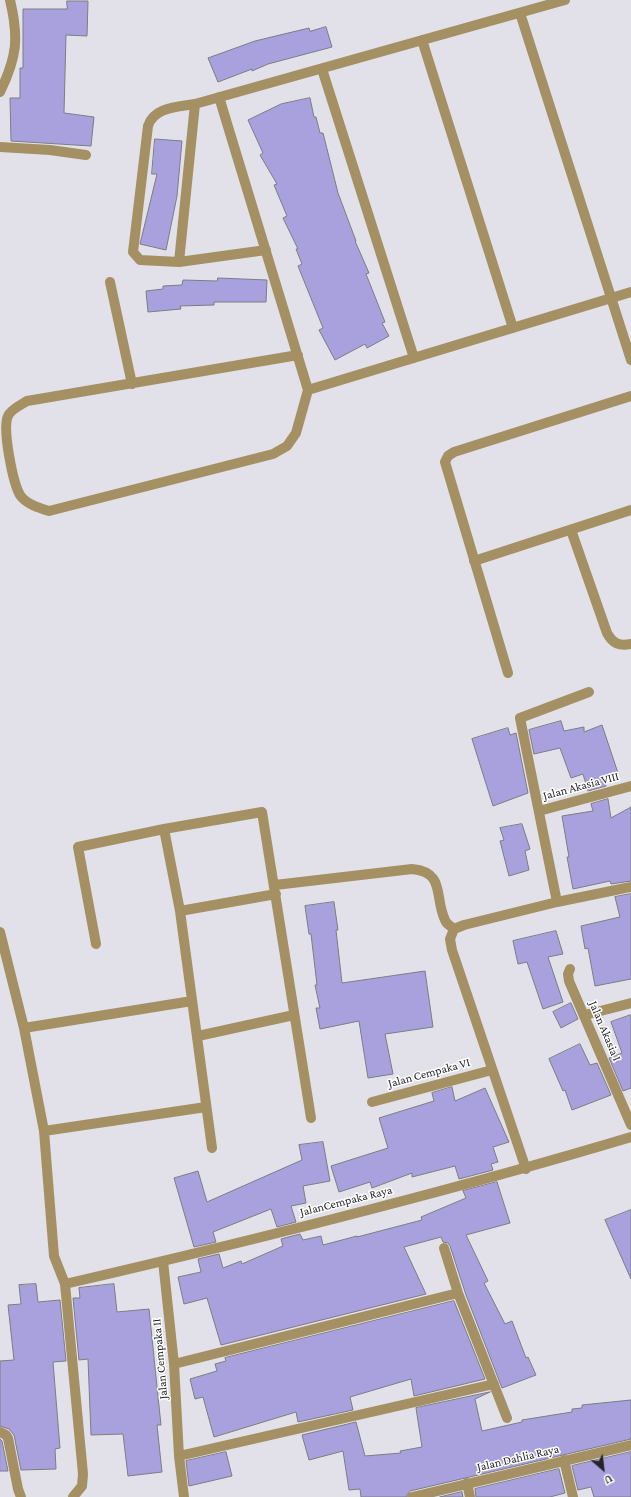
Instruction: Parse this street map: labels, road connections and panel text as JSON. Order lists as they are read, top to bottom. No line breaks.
{"streets":{"street":["Jalan Akasia VIII","Jalan Akasia I","Jalan Cempaka VI","JalanCempaka Raya","Jalan Cempaka II","Jalan Dahlia Raya"]},"crossings":[["JalanCempaka Raya","Jalan Cempaka II"]],"north":"bottom right"}
